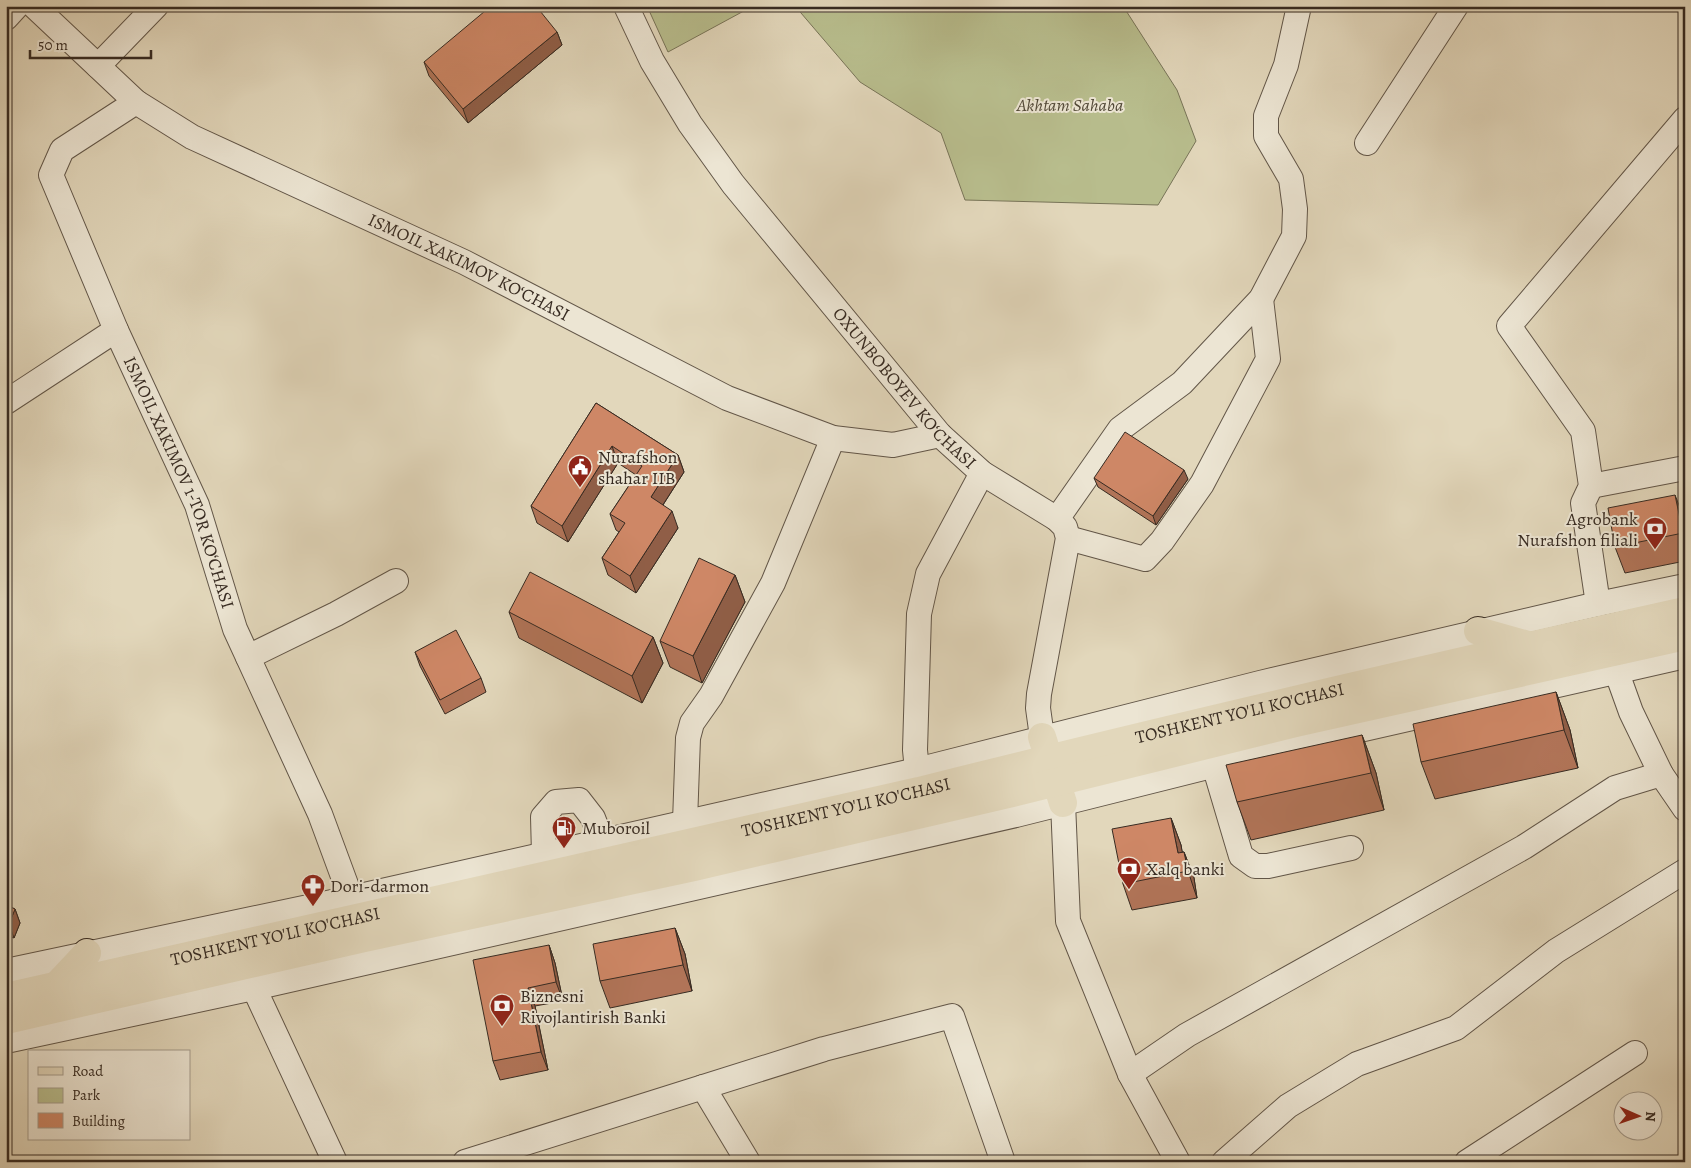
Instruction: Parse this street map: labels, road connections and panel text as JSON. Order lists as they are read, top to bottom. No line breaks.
{"streets":{"main road":["TOSHKENT YO'LI KO'CHASI"],"street":["ISMOIL XAKIMOV KO‘CHASI","OXUNBOBOYEV KO‘CHASI","ISMOIL XAKIMOV 1-TOR KO‘CHASI"]},"crossings":[["ISMOIL XAKIMOV KO‘CHASI","OXUNBOBOYEV KO‘CHASI"],["ISMOIL XAKIMOV KO‘CHASI","ISMOIL XAKIMOV 1-TOR KO‘CHASI"]],"parks":["Akhtam Sahaba"],"places":{"public building":["Nurafshon shahar IIB"],"bank":["Agrobank Nurafshon filiali","Xalq banki","Biznesni Rivojlantirish Banki"],"fuel station":["Muboroil"],"pharmacy":["Dori-darmon"]},"legend":["Road","Park","Building"],"scale_bar":"50 m","north":"right"}
